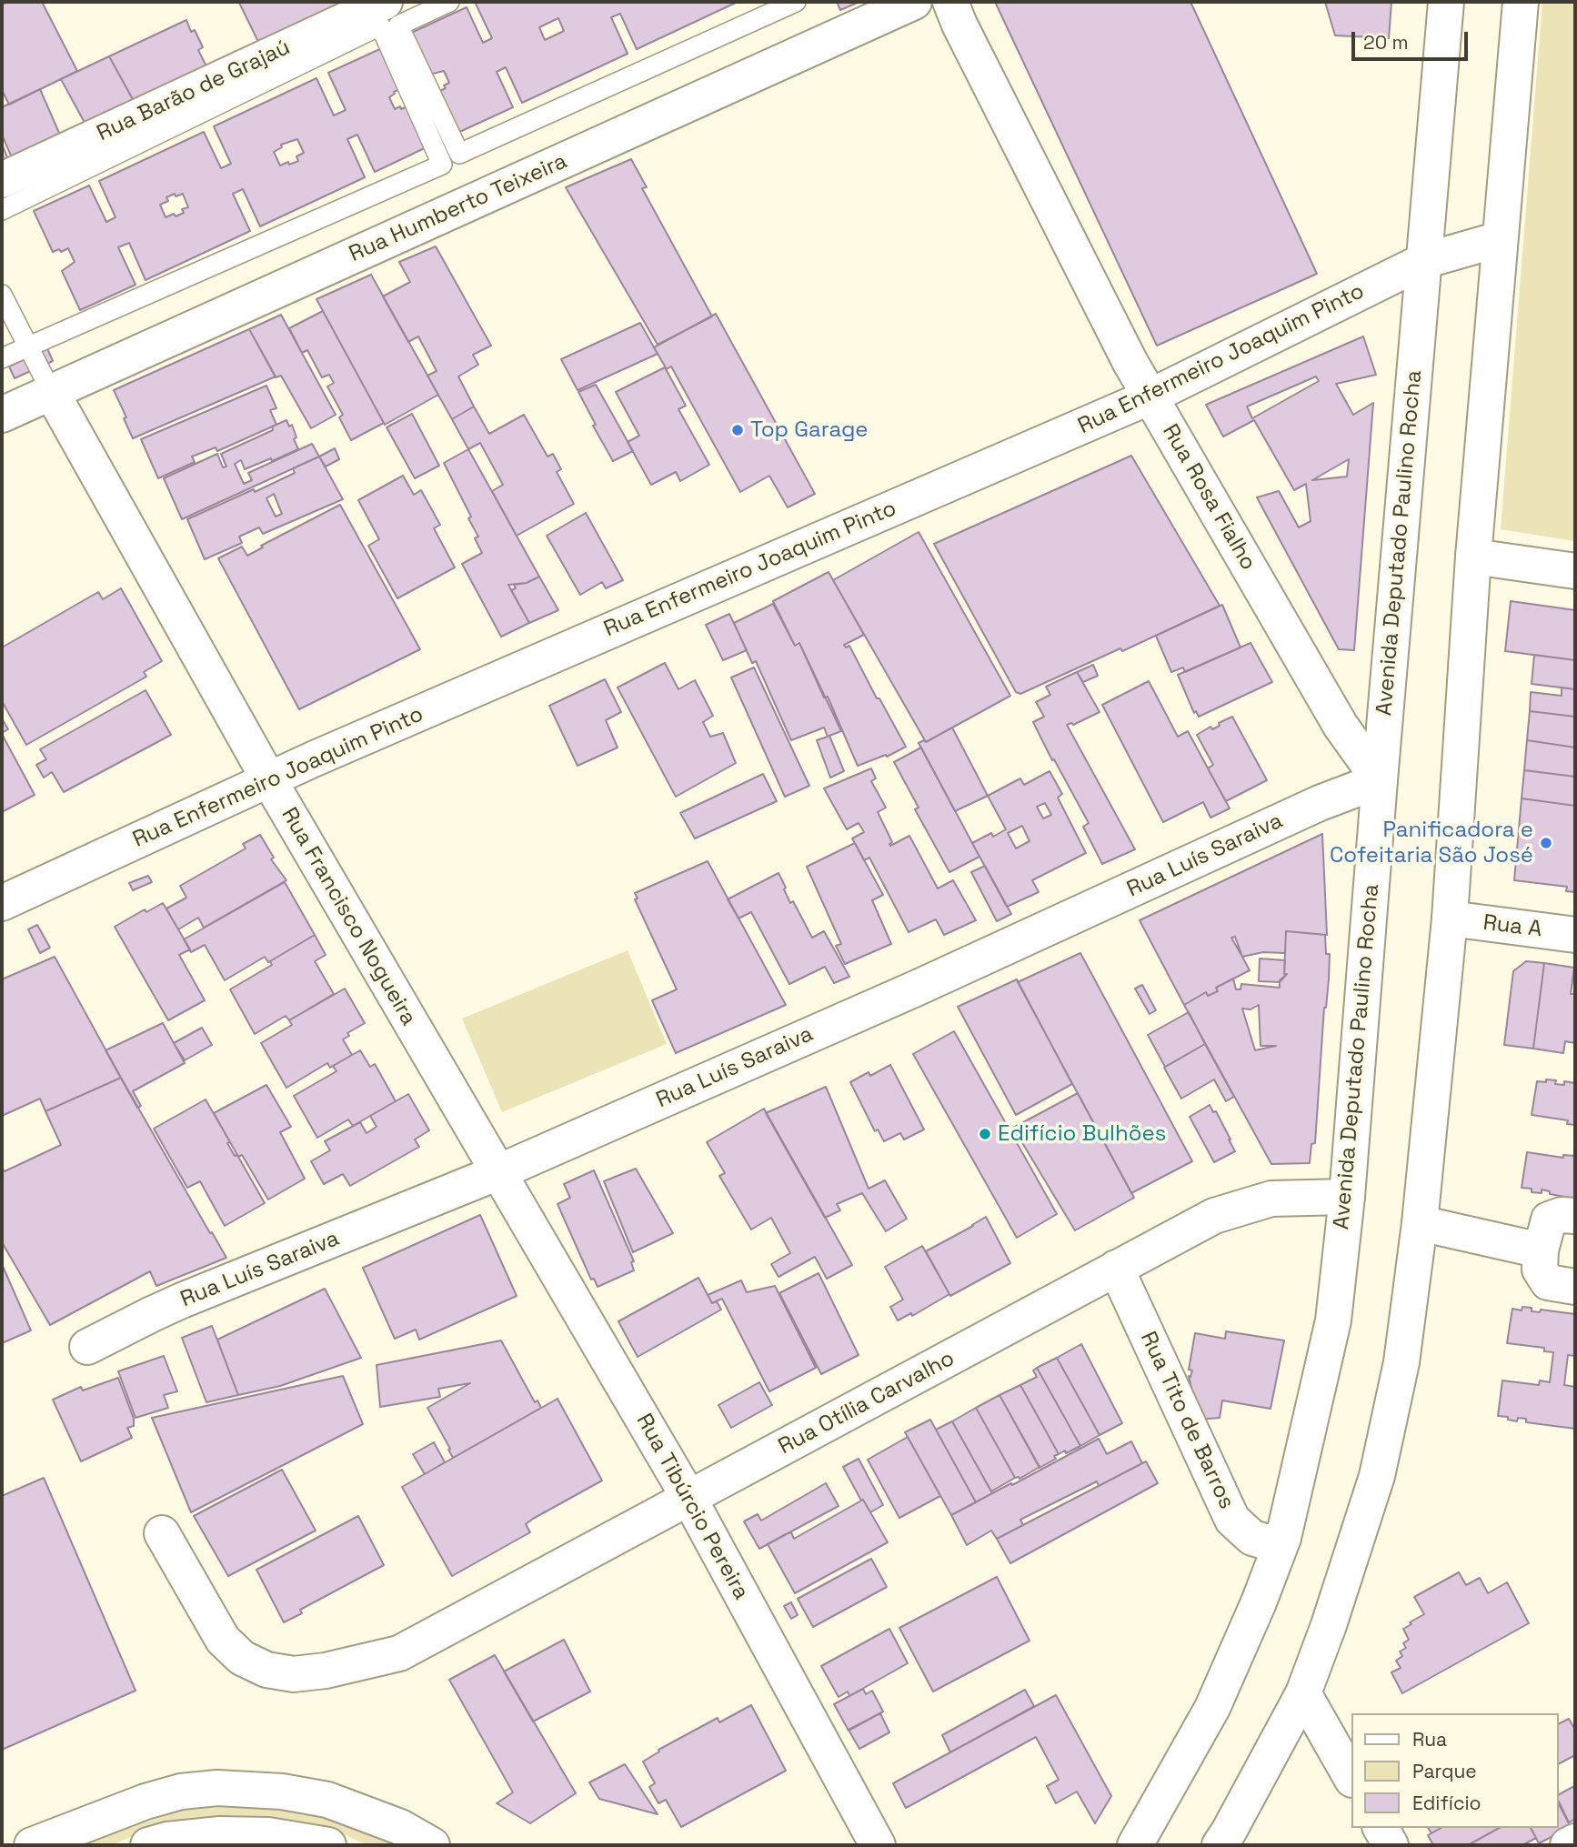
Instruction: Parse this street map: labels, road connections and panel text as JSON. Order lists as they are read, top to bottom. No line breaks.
{"streets":{"street":["Rua Barão de Grajaú","Rua Humberto Teixeira","Rua Enfermeiro Joaquim Pinto","Rua Rosa Fialho","Avenida Deputado Paulino Rocha","Rua Luís Saraiva","Rua Francisco Nogueira","Rua A","Rua Otília Carvalho","Rua Tito de Barros","Rua Tibúrcio Pereira"]},"crossings":[["Rua Humberto Teixeira","Rua Francisco Nogueira"],["Rua Enfermeiro Joaquim Pinto","Rua Rosa Fialho"],["Rua Enfermeiro Joaquim Pinto","Avenida Deputado Paulino Rocha"],["Rua Enfermeiro Joaquim Pinto","Rua Francisco Nogueira"],["Rua Rosa Fialho","Avenida Deputado Paulino Rocha"],["Rua Rosa Fialho","Rua Luís Saraiva"],["Avenida Deputado Paulino Rocha","Rua Luís Saraiva"],["Avenida Deputado Paulino Rocha","Rua Otília Carvalho"],["Avenida Deputado Paulino Rocha","Rua Tito de Barros"],["Rua Luís Saraiva","Rua Francisco Nogueira"],["Rua Luís Saraiva","Rua Tibúrcio Pereira"],["Rua Francisco Nogueira","Rua Tibúrcio Pereira"],["Rua Otília Carvalho","Rua Tito de Barros"],["Rua Otília Carvalho","Rua Tibúrcio Pereira"]],"places":["Top Garage","Panificadora e Cofeitaria São José","Edifício Bulhões"],"legend":["Rua","Parque","Edifício"],"scale_bar":"20 m"}
